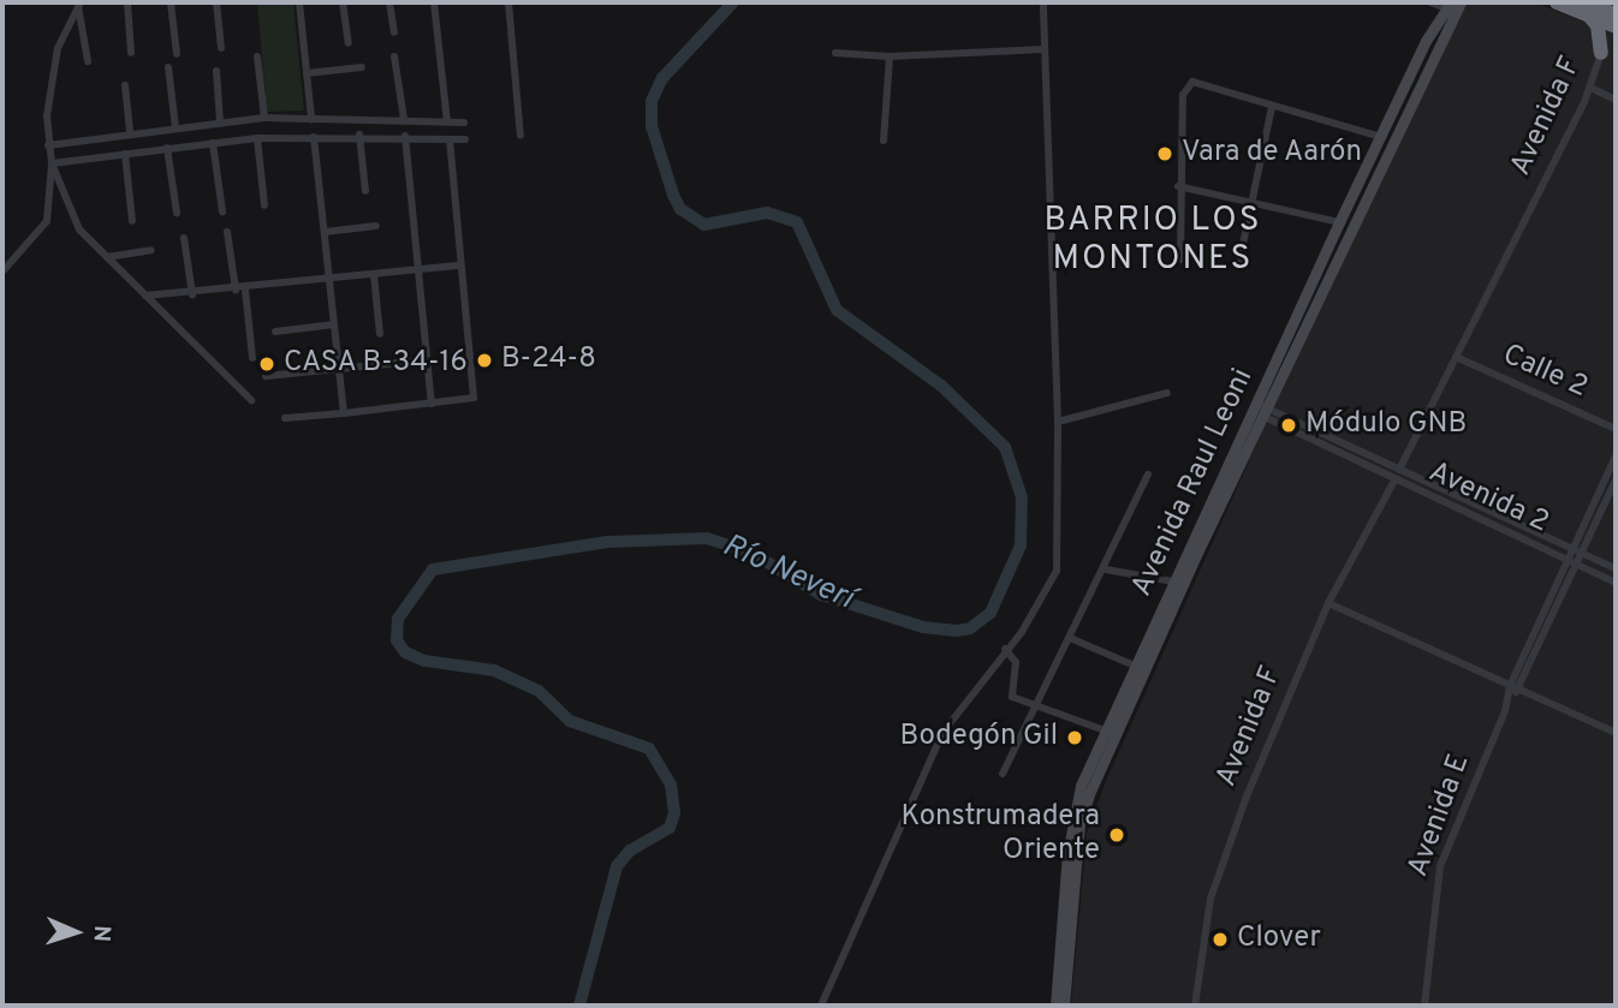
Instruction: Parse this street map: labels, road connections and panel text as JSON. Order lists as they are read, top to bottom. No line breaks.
{"streets":{"main road":["Avenida Raul Leoni"],"street":["Avenida F","Calle 2","Avenida 2","Avenida E"]},"crossings":[["Avenida F","Calle 2"],["Avenida F","Avenida 2"],["Avenida Raul Leoni","Avenida 2"]],"districts":["BARRIO LOS MONTONES"],"water":["Río Neverí"],"places":["Vara de Aarón","B-24-8","CASA B-34-16","Módulo GNB","Bodegón Gil","Konstrumadera Oriente","Clover"],"north":"right"}
